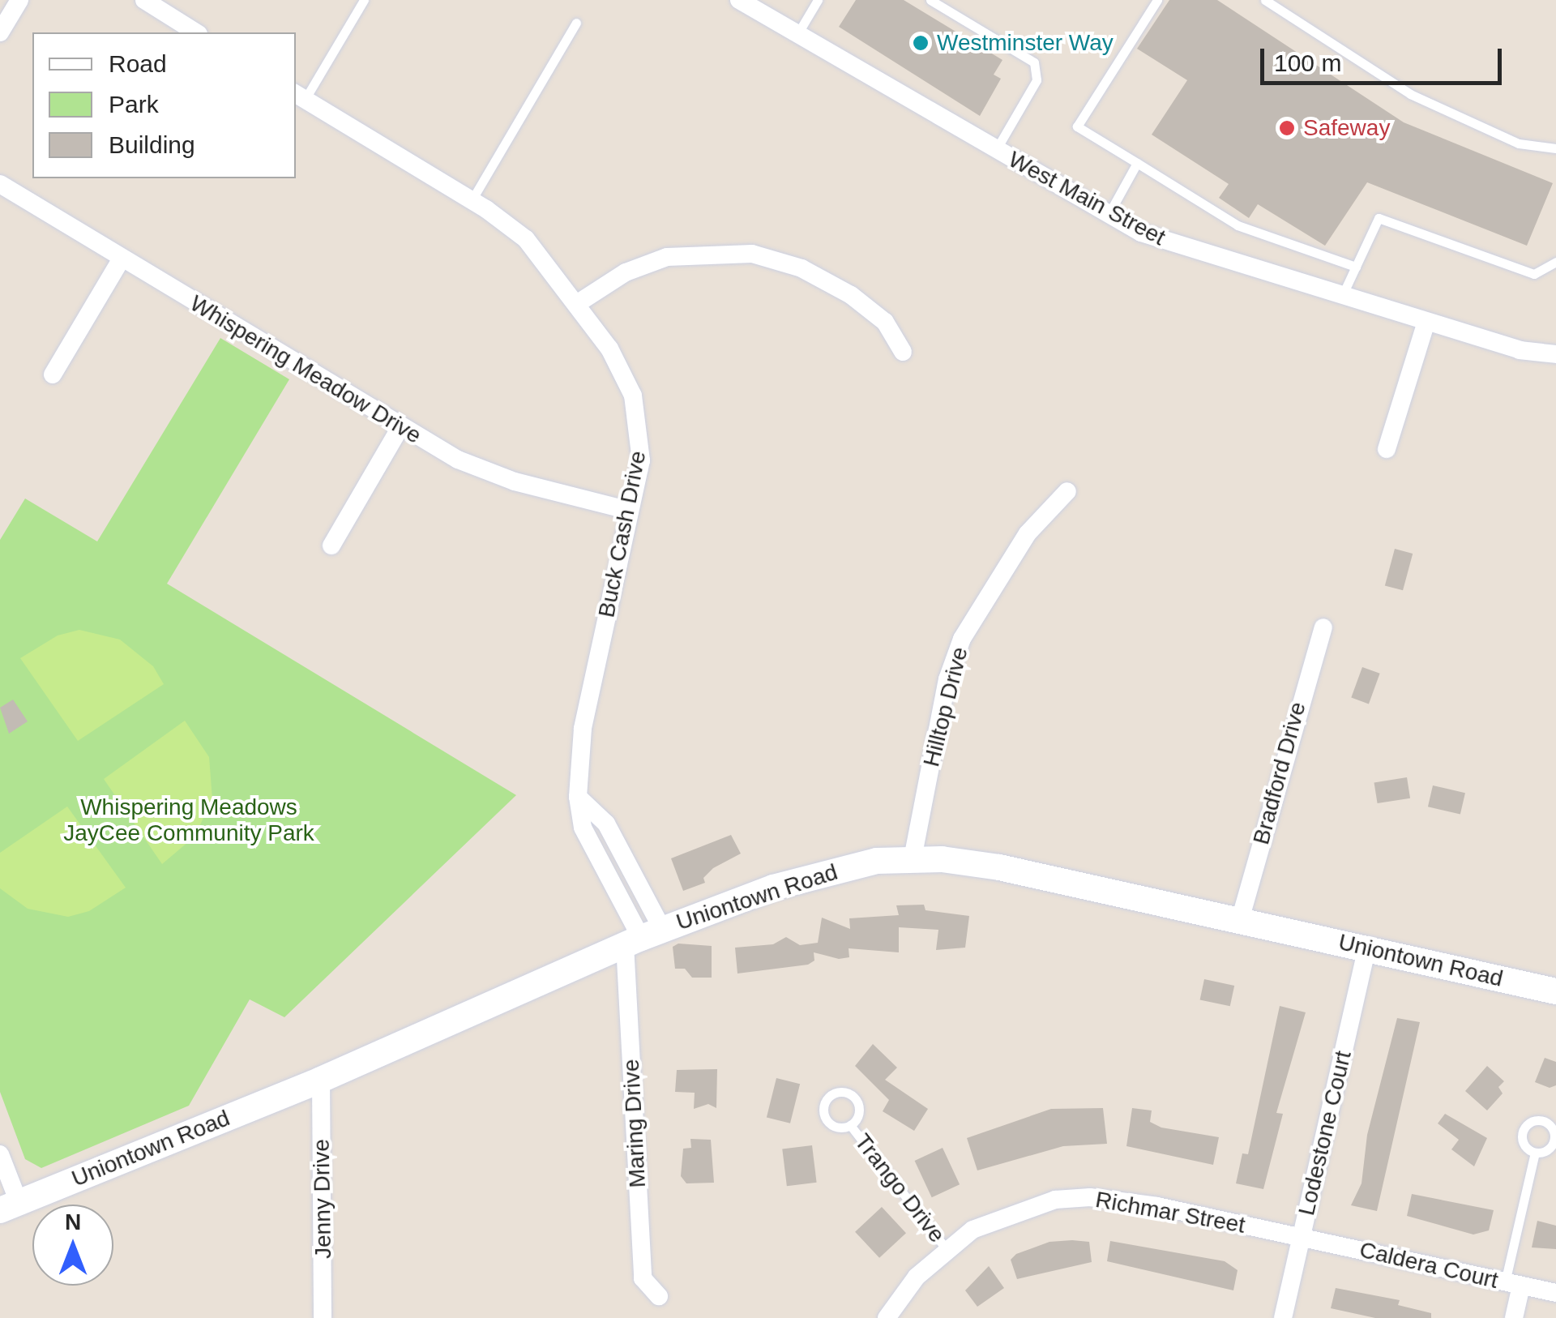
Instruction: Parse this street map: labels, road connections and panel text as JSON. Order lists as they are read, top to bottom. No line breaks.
{"streets":{"main road":["Uniontown Road"],"street":["West Main Street","Whispering Meadow Drive","Buck Cash Drive","Hilltop Drive","Bradford Drive","Maring Drive","Lodestone Court","Jenny Drive","Richmar Street","Caldera Court"],"lane":["Trango Drive"]},"crossings":[["Whispering Meadow Drive","Buck Cash Drive"],["Buck Cash Drive","Uniontown Road"],["Buck Cash Drive","Maring Drive"],["Hilltop Drive","Uniontown Road"],["Bradford Drive","Uniontown Road"],["Uniontown Road","Maring Drive"],["Uniontown Road","Lodestone Court"],["Uniontown Road","Jenny Drive"],["Lodestone Court","Richmar Street"],["Lodestone Court","Caldera Court"],["Trango Drive","Richmar Street"],["Richmar Street","Caldera Court"]],"parks":["Whispering Meadows JayCee Community Park"],"places":["Westminster Way","Safeway"],"legend":["Road","Park","Building"],"scale_bar":"100 m","north":"top"}
